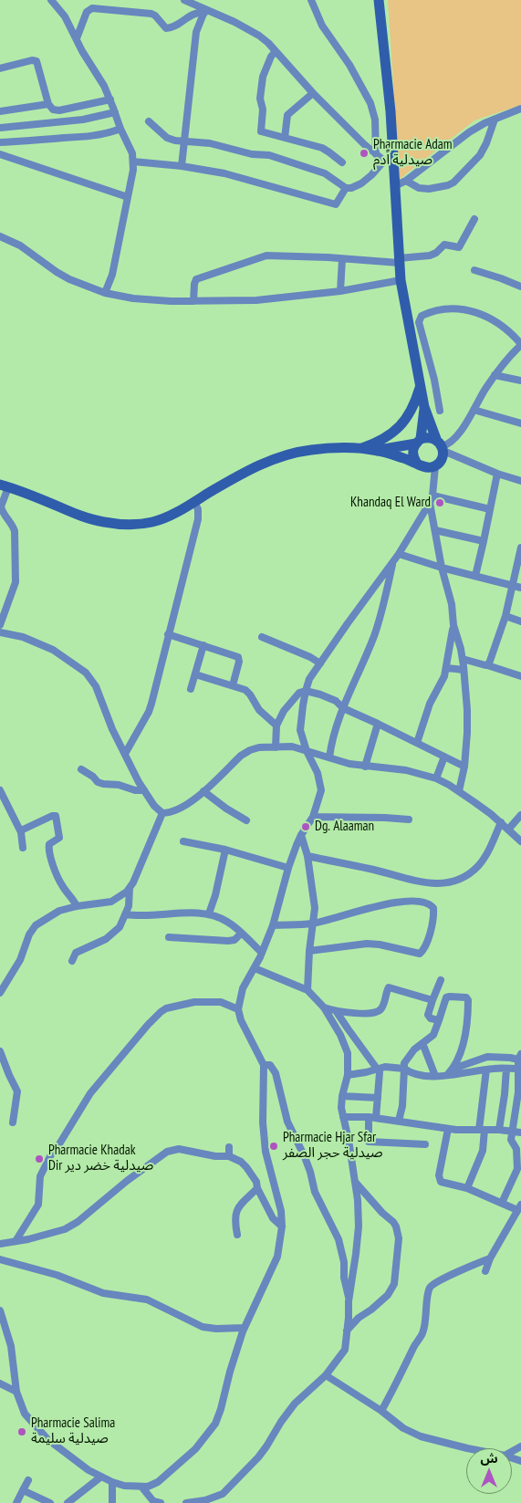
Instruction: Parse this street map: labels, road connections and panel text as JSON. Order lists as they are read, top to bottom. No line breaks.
{"places":["Pharmacie Adam صيدلية اًدم","Khandaq El Ward","Dg. Alaaman","Pharmacie Hjar Sfar صيدلية حجر الصفر","Pharmacie Khadak Dir صيدلية خضر دير","Pharmacie Salima صيدلية سليمة"],"north":"top"}
